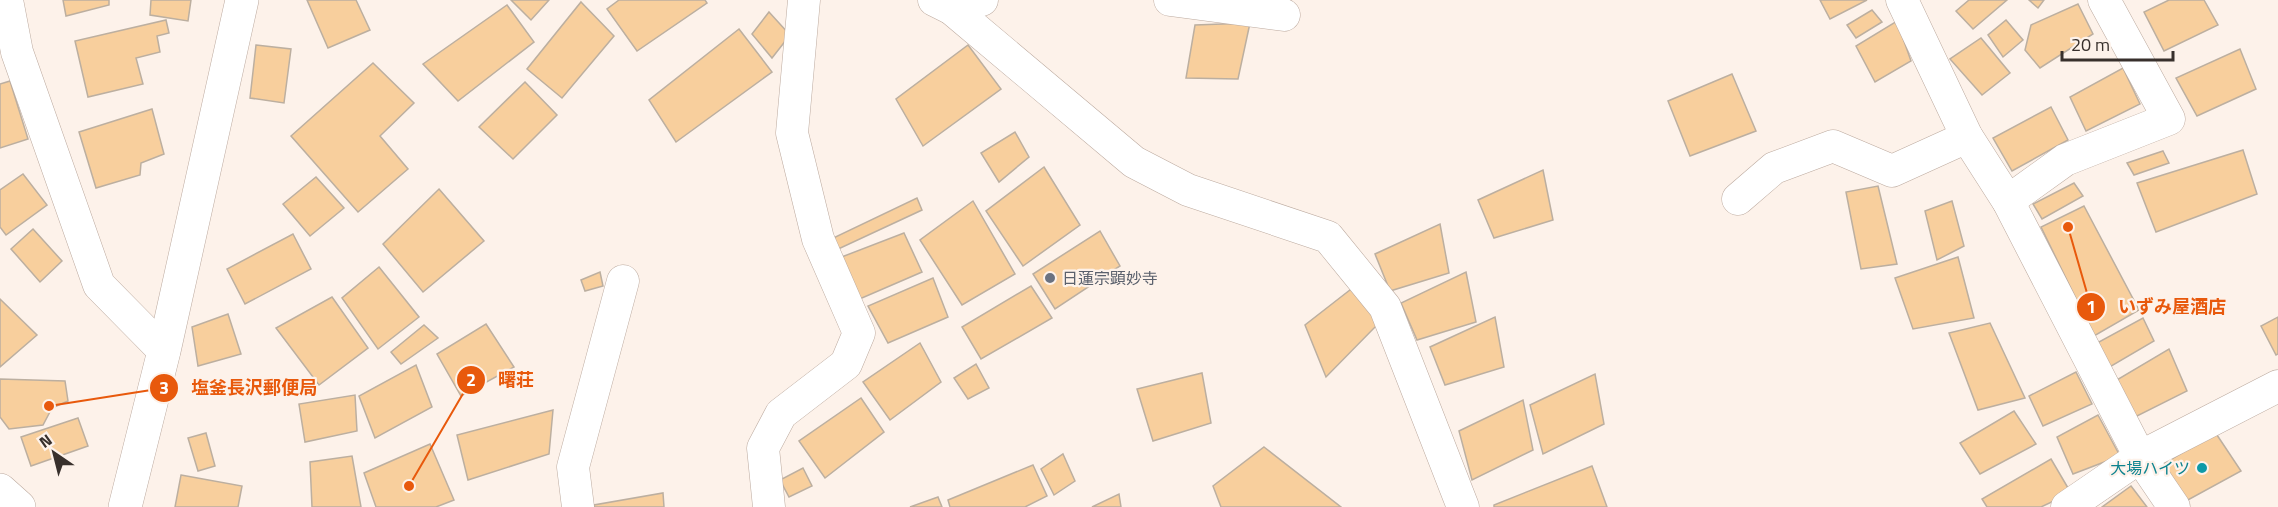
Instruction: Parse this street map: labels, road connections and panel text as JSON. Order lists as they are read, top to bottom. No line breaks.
{"places":["いずみ屋酒店","日蓮宗顕妙寺","塩釜長沢郵便局","大場ハイツ","曙荘"],"scale_bar":"20 m","north":"top left"}
